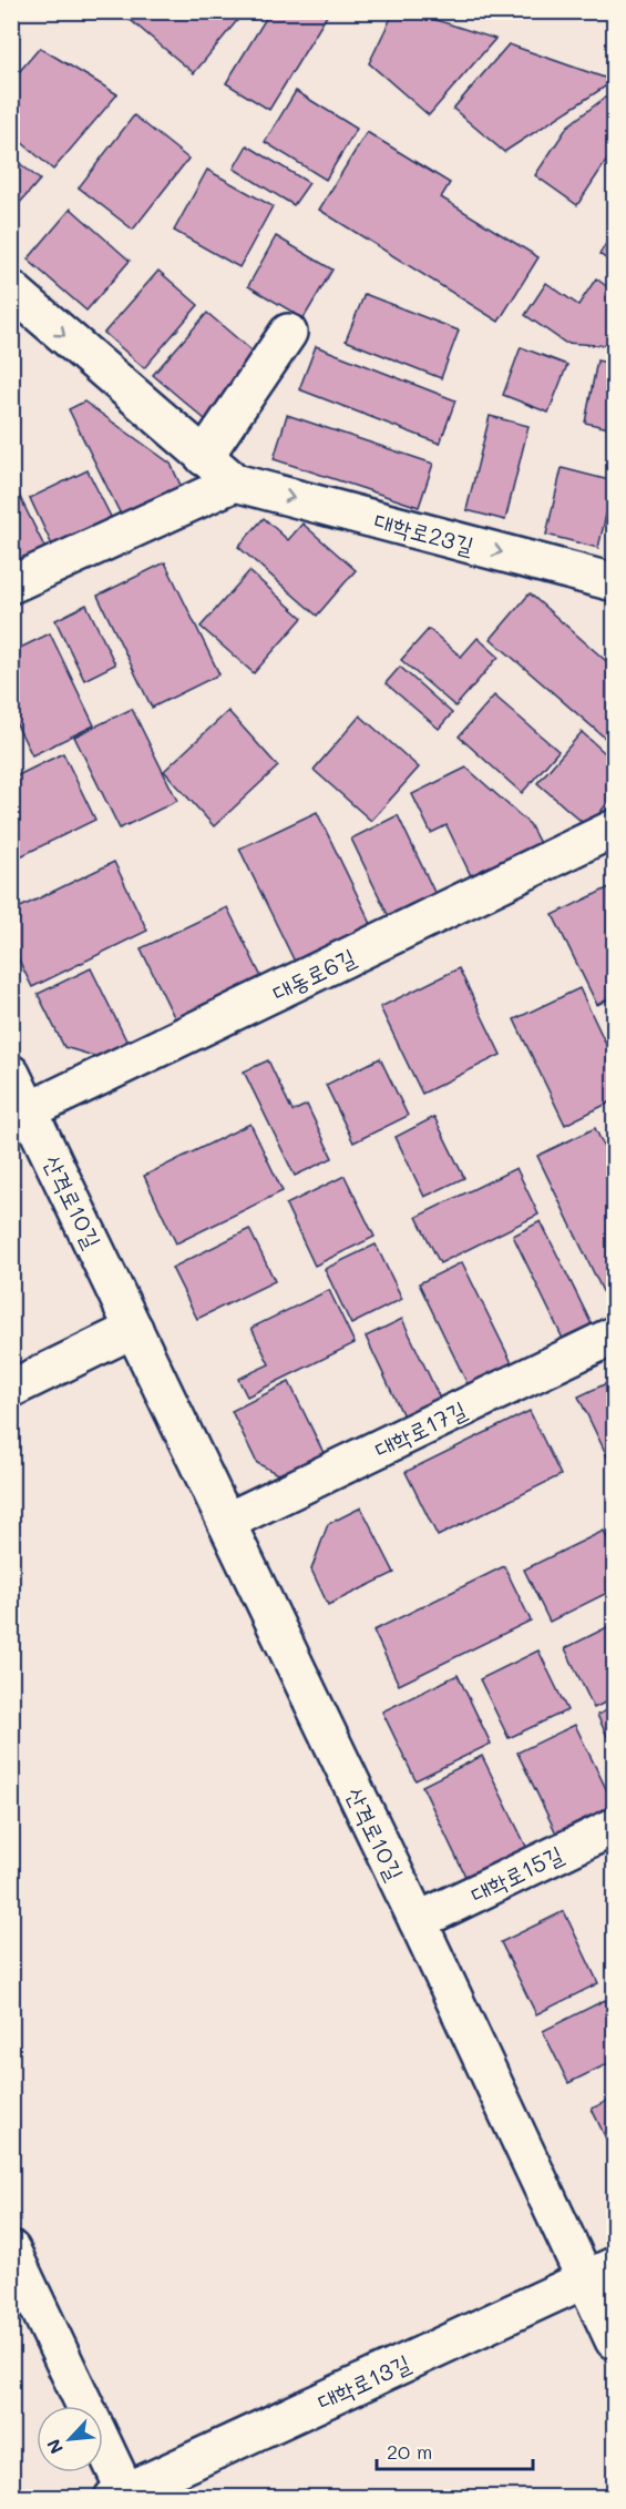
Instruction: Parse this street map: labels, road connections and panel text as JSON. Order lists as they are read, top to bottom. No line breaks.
{"streets":{"street":["대학로23길","대동로6길","산격로10길","대학로17길","대학로15길","대학로13길"]},"crossings":[["대동로6길","산격로10길"],["산격로10길","대학로17길"],["산격로10길","대학로15길"],["산격로10길","대학로13길"]],"one_way":["대학로23길"],"scale_bar":"20 m","north":"bottom left"}
